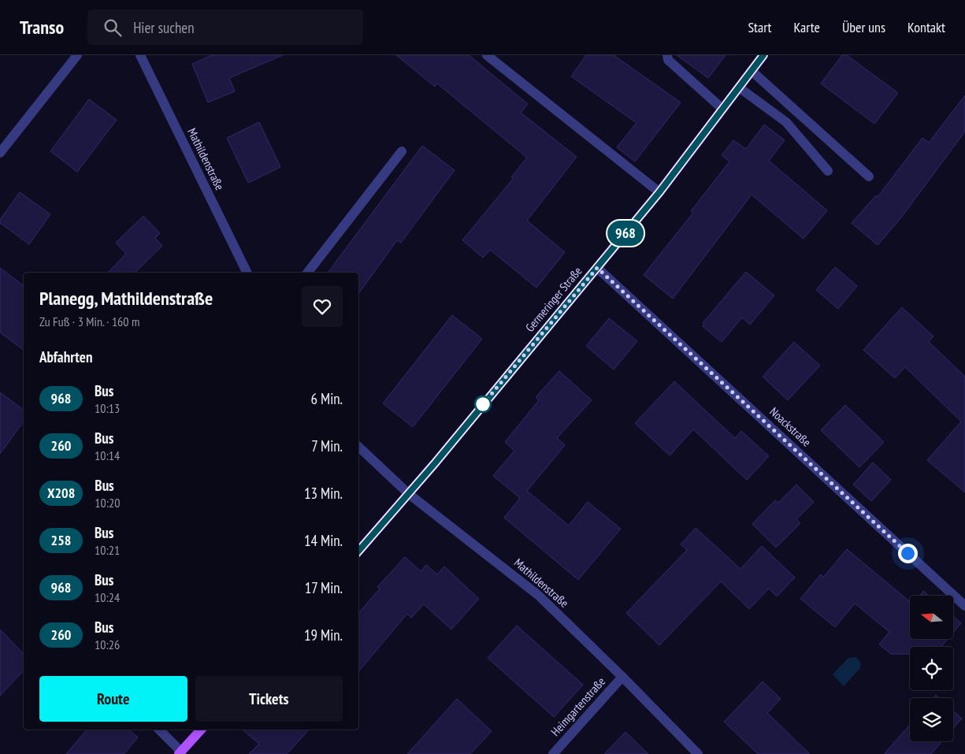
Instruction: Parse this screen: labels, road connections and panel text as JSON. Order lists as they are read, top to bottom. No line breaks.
{"streets":{"main road":["Germeringer Straße"],"street":["Mathildenstraße","Noackstraße","Heimgartenstraße"]},"crossings":[["Mathildenstraße","Germeringer Straße"],["Mathildenstraße","Heimgartenstraße"],["Germeringer Straße","Noackstraße"]],"lines":["bus line 968"],"north":"left","page":{"header":"Transo","search":"Hier suchen","nav":["Start","Karte","Über uns","Kontakt"],"on_map":"968","heading":[["Planegg, Mathildenstraße","Zu Fuß · 3 Min. · 160 m"],"Abfahrten"],"list":[{"mark":"968","name":"Bus","note":"10:13","value":"6 Min."},{"mark":"260","name":"Bus","note":"10:14","value":"7 Min."},{"mark":"X208","name":"Bus","note":"10:20","value":"13 Min."},{"mark":"258","name":"Bus","note":"10:21","value":"14 Min."},{"mark":"968","name":"Bus","note":"10:24","value":"17 Min."},{"mark":"260","name":"Bus","note":"10:26","value":"19 Min."}],"buttons":["Route","Tickets"]}}
